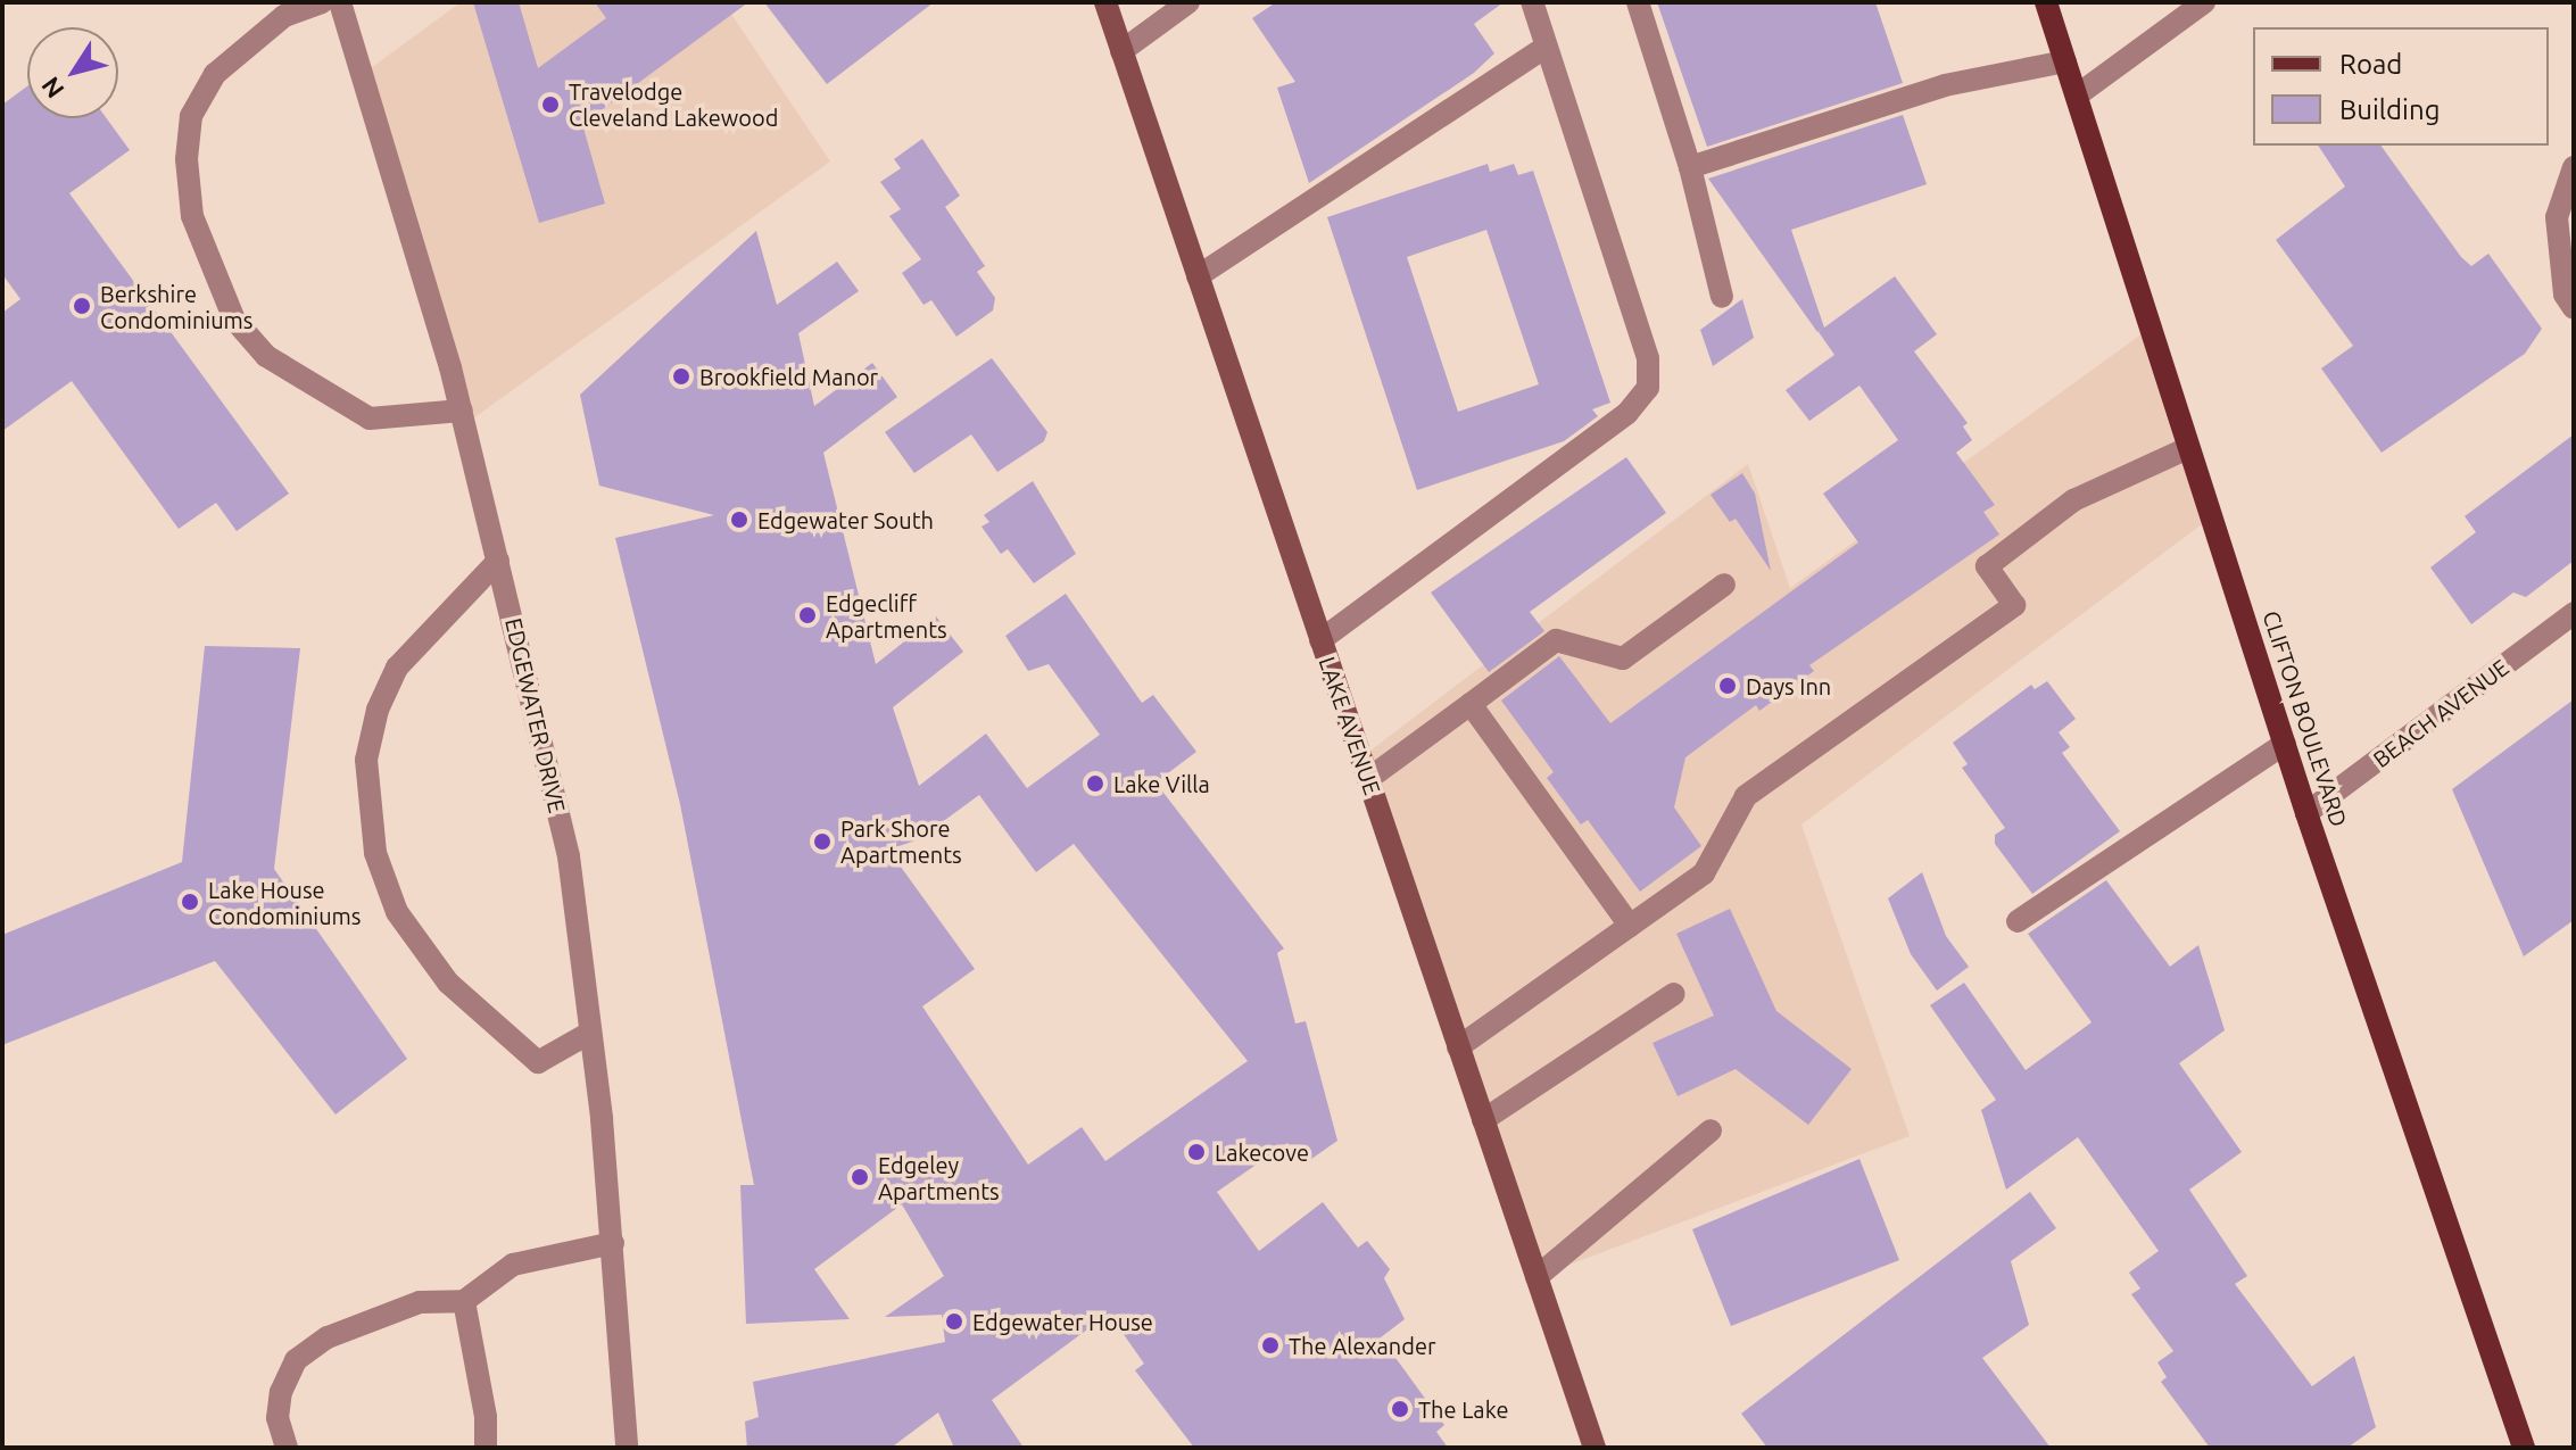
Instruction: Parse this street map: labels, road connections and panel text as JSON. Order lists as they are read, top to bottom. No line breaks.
{"streets":{"main road":["CLIFTON BOULEVARD"],"street":["BEACH AVENUE","EDGEWATER DRIVE","LAKE AVENUE"]},"crossings":[["BEACH AVENUE","CLIFTON BOULEVARD"]],"places":["Travelodge Cleveland Lakewood","Berkshire Condominiums","Brookfield Manor","Edgewater South","Edgecliff Apartments","Days Inn","Lake Villa","Park Shore Apartments","Lake House Condominiums","Lakecove","Edgeley Apartments","Edgewater House","The Alexander","The Lake"],"legend":["Road","Building"],"north":"bottom left"}
